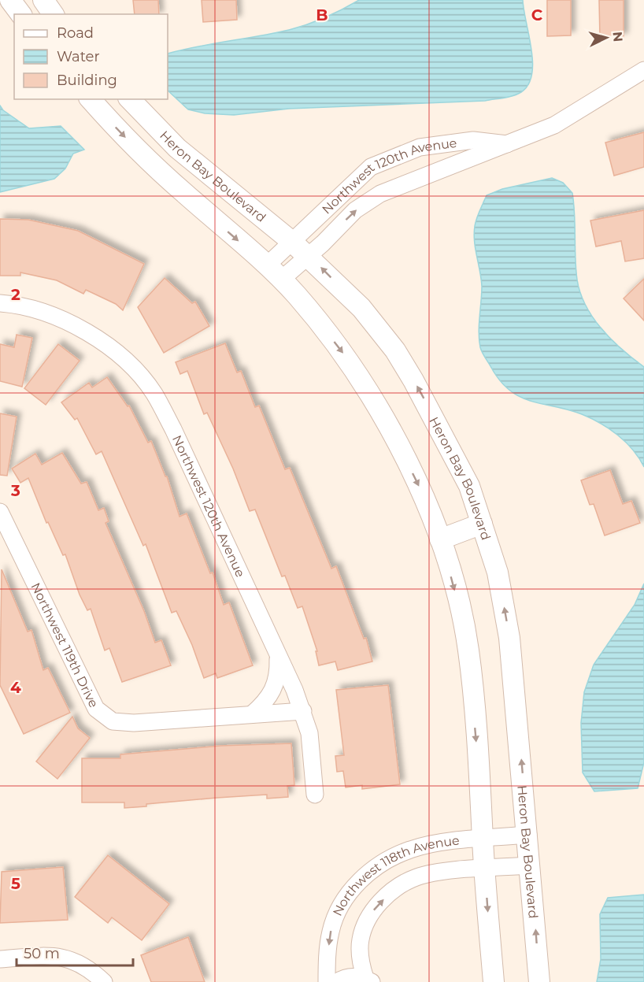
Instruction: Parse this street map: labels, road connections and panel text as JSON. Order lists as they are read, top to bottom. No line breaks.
{"streets":{"street":["Heron Bay Boulevard","Northwest 120th Avenue","Northwest 119th Drive","Northwest 118th Avenue"]},"crossings":[["Heron Bay Boulevard","Northwest 120th Avenue"],["Heron Bay Boulevard","Northwest 118th Avenue"],["Northwest 120th Avenue","Northwest 119th Drive"]],"legend":["Road","Water","Building"],"scale_bar":"50 m","north":"right","grid":{"columns":["B","C"],"rows":["2","3","4","5"]}}
